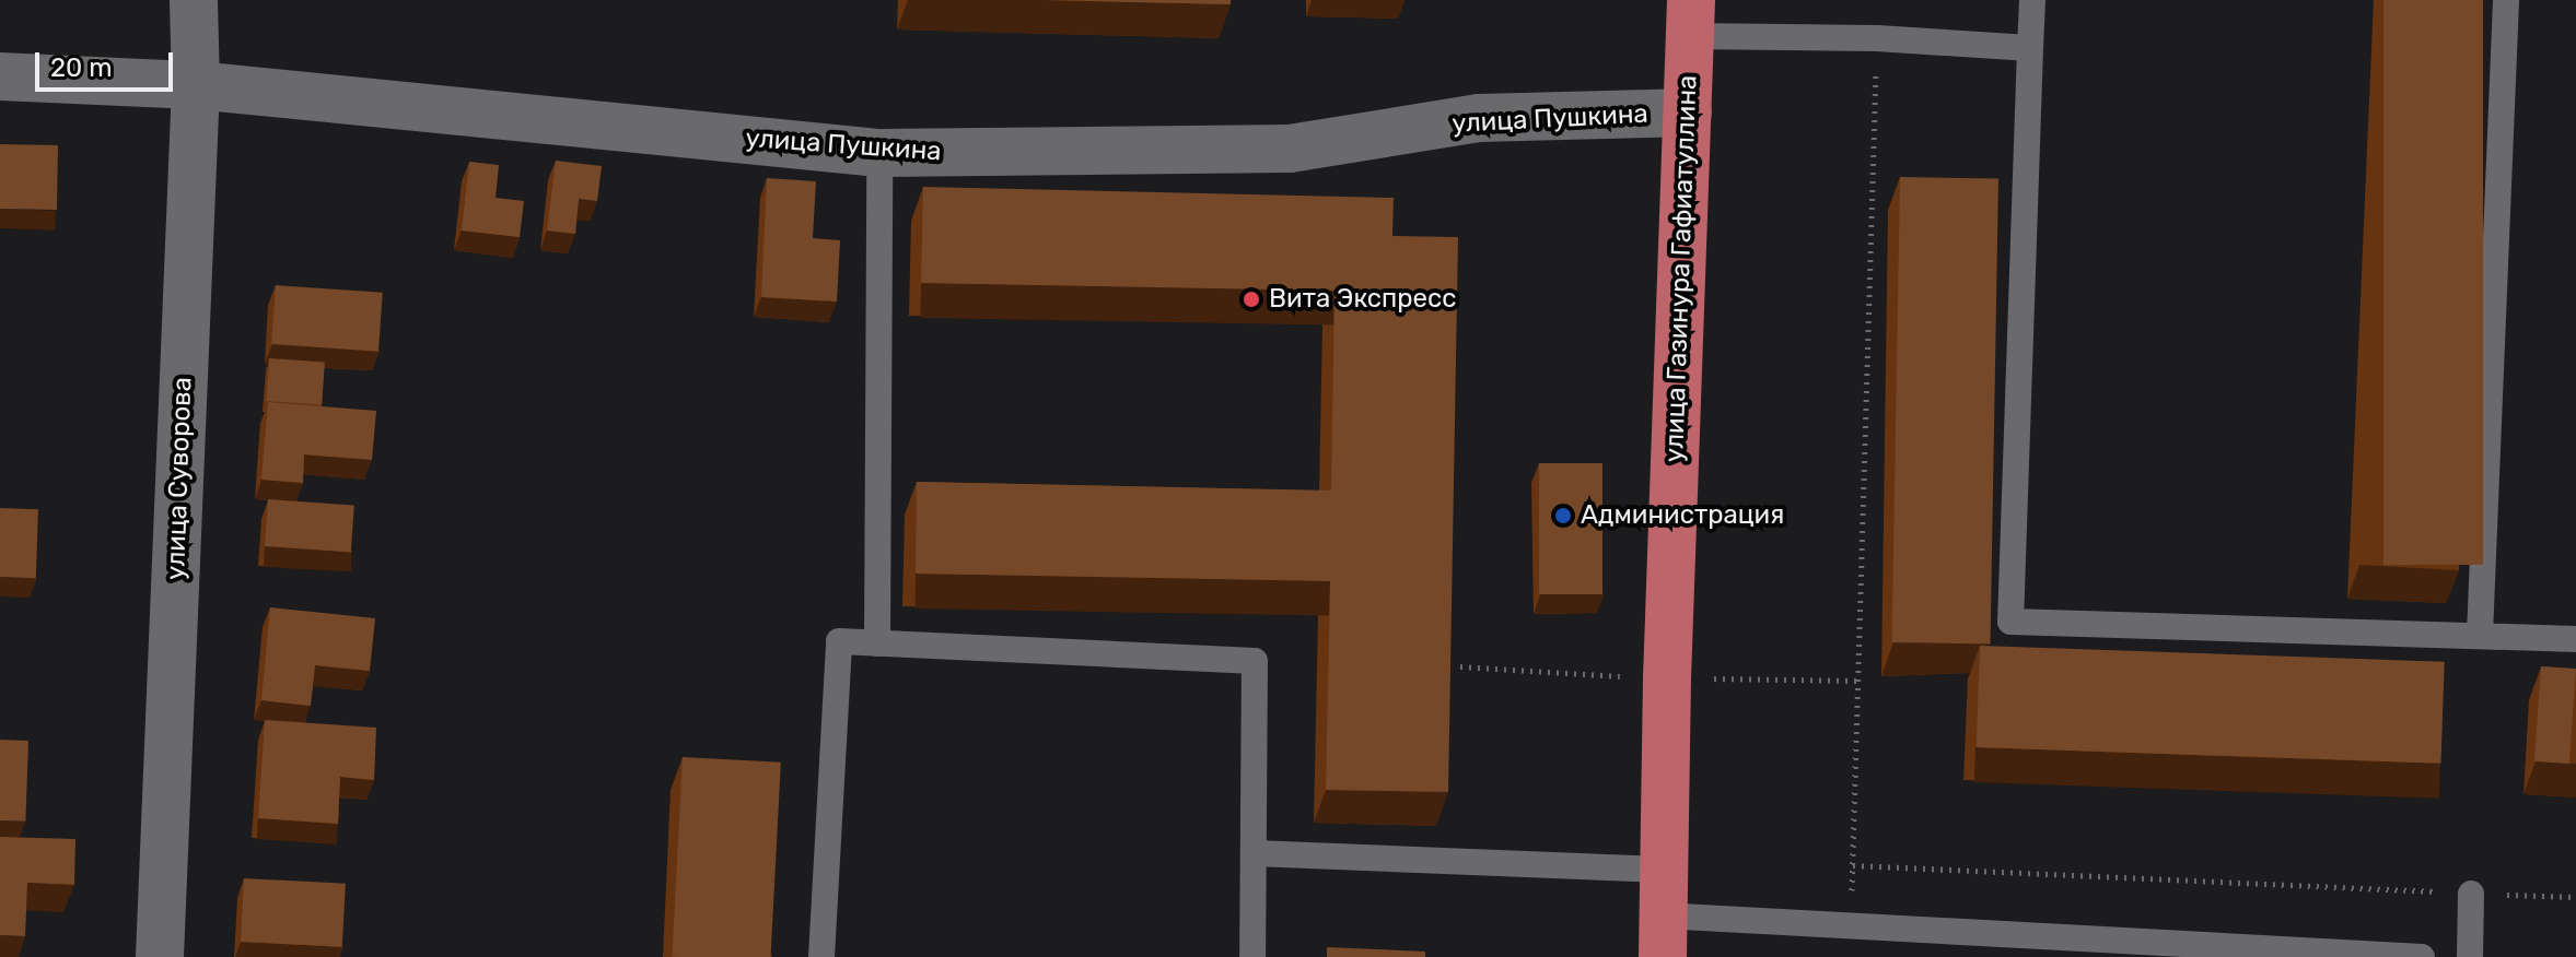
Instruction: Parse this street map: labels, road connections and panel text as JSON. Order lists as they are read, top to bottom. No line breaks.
{"streets":{"main road":["улица Газинура Гафиатуллина"],"street":["улица Пушкина","улица Суворова"]},"crossings":[["улица Пушкина","улица Газинура Гафиатуллина"],["улица Пушкина","улица Суворова"]],"places":["Вита Экспресс","Администрация"],"scale_bar":"20 m"}
